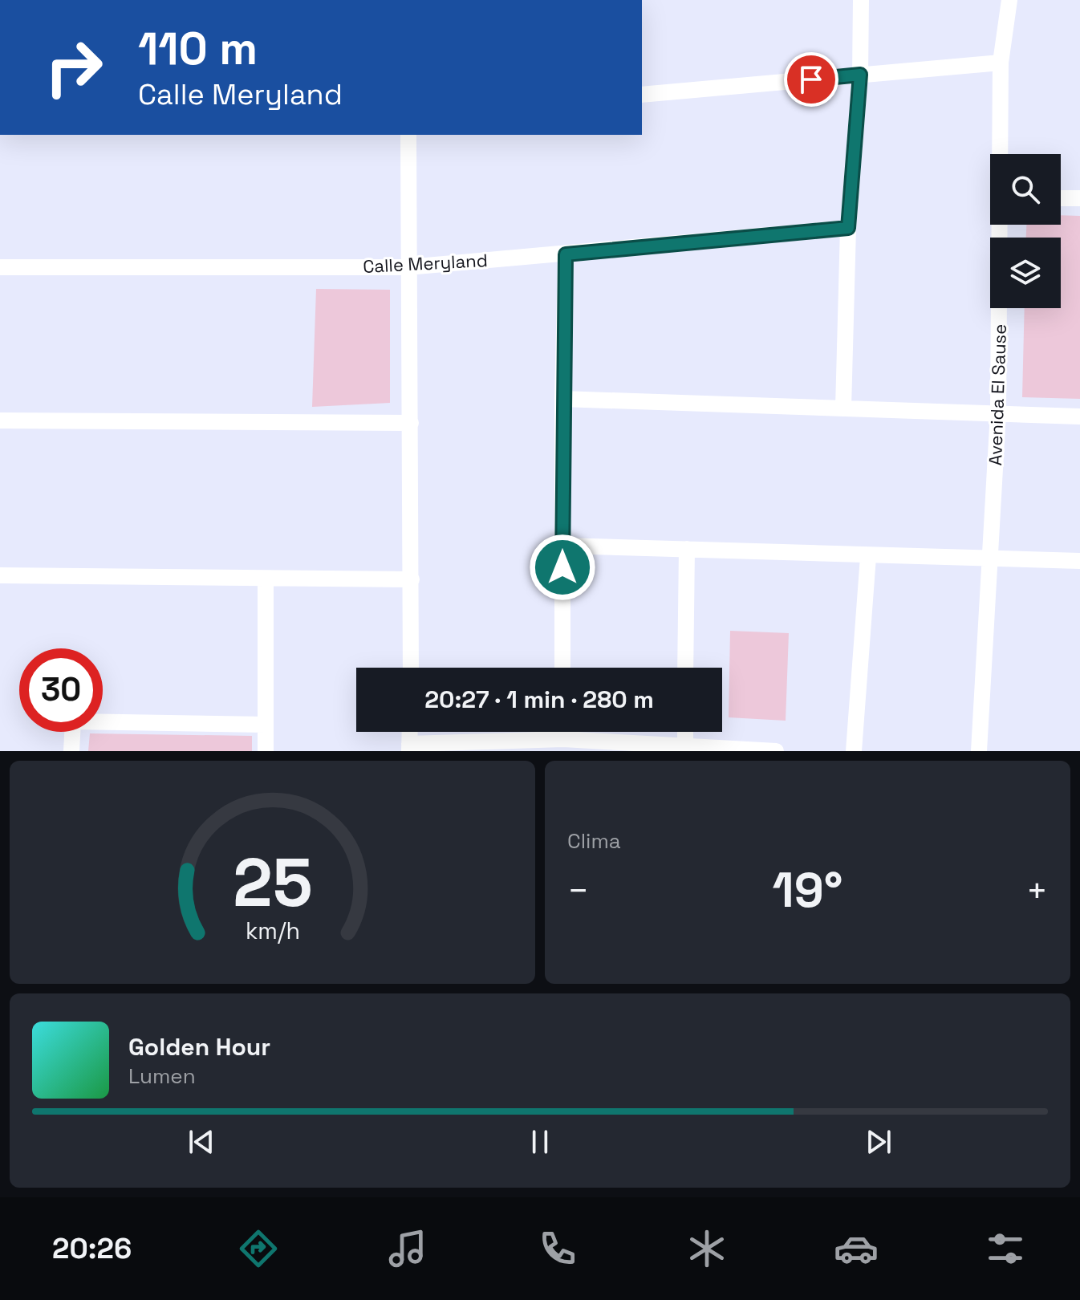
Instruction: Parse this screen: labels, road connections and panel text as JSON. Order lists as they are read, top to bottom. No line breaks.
{"streets":{"street":["Calle Meryland","Avenida El Sause"]},"page":{"turn":["110 m","Calle Meryland"],"limit":"30","trip":"20:27 · 1 min · 280 m","tile":"Clima","heat":["−","19°","+"],"song":["Golden Hour","Lumen"],"tabs":"20:26","gauge":["25","km/h"]}}
